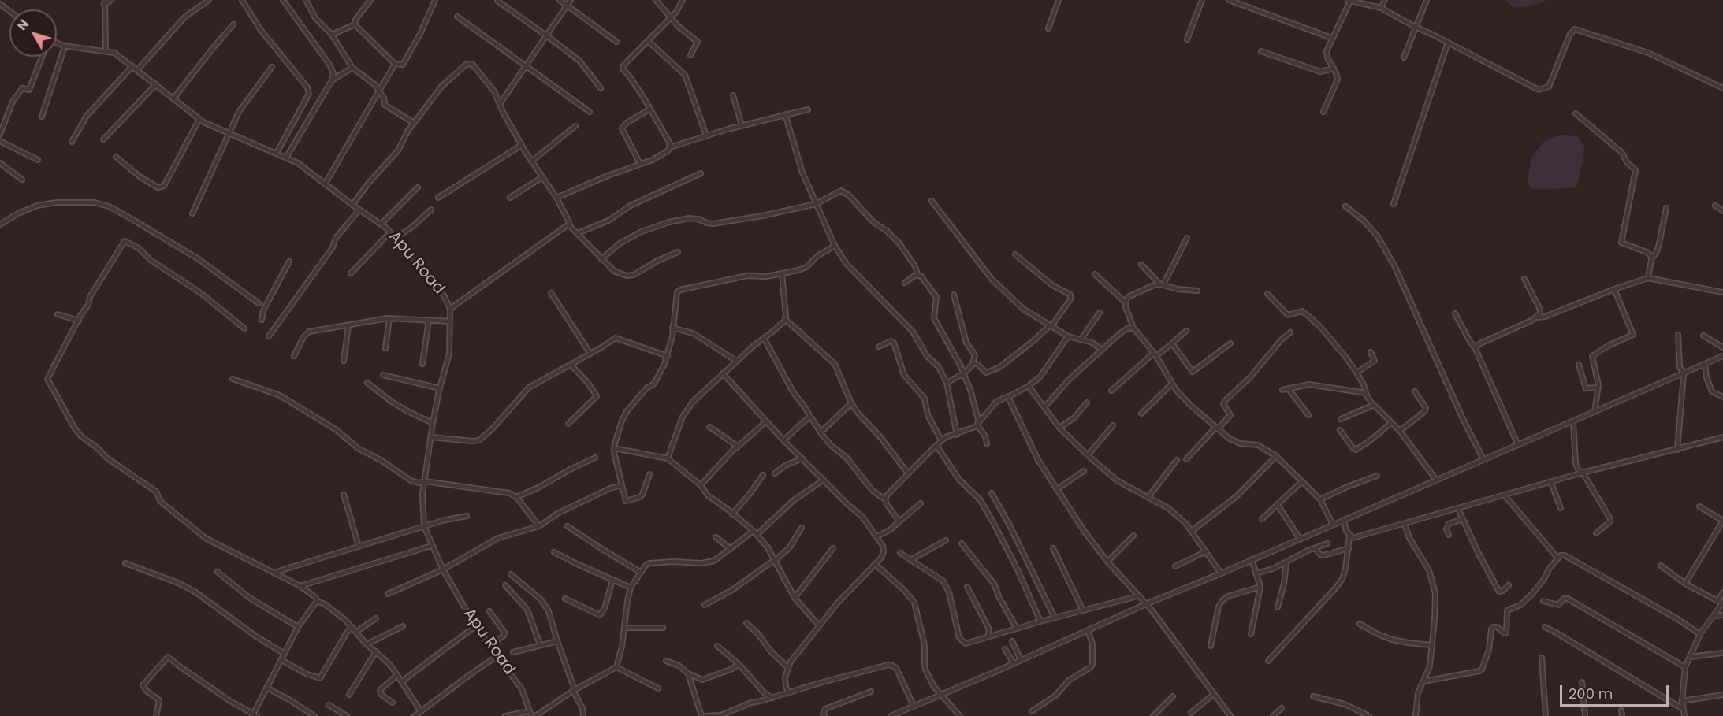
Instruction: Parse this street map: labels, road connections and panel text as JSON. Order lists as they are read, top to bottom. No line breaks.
{"streets":{"street":["Apu Road"]},"scale_bar":"200 m","north":"top left"}
